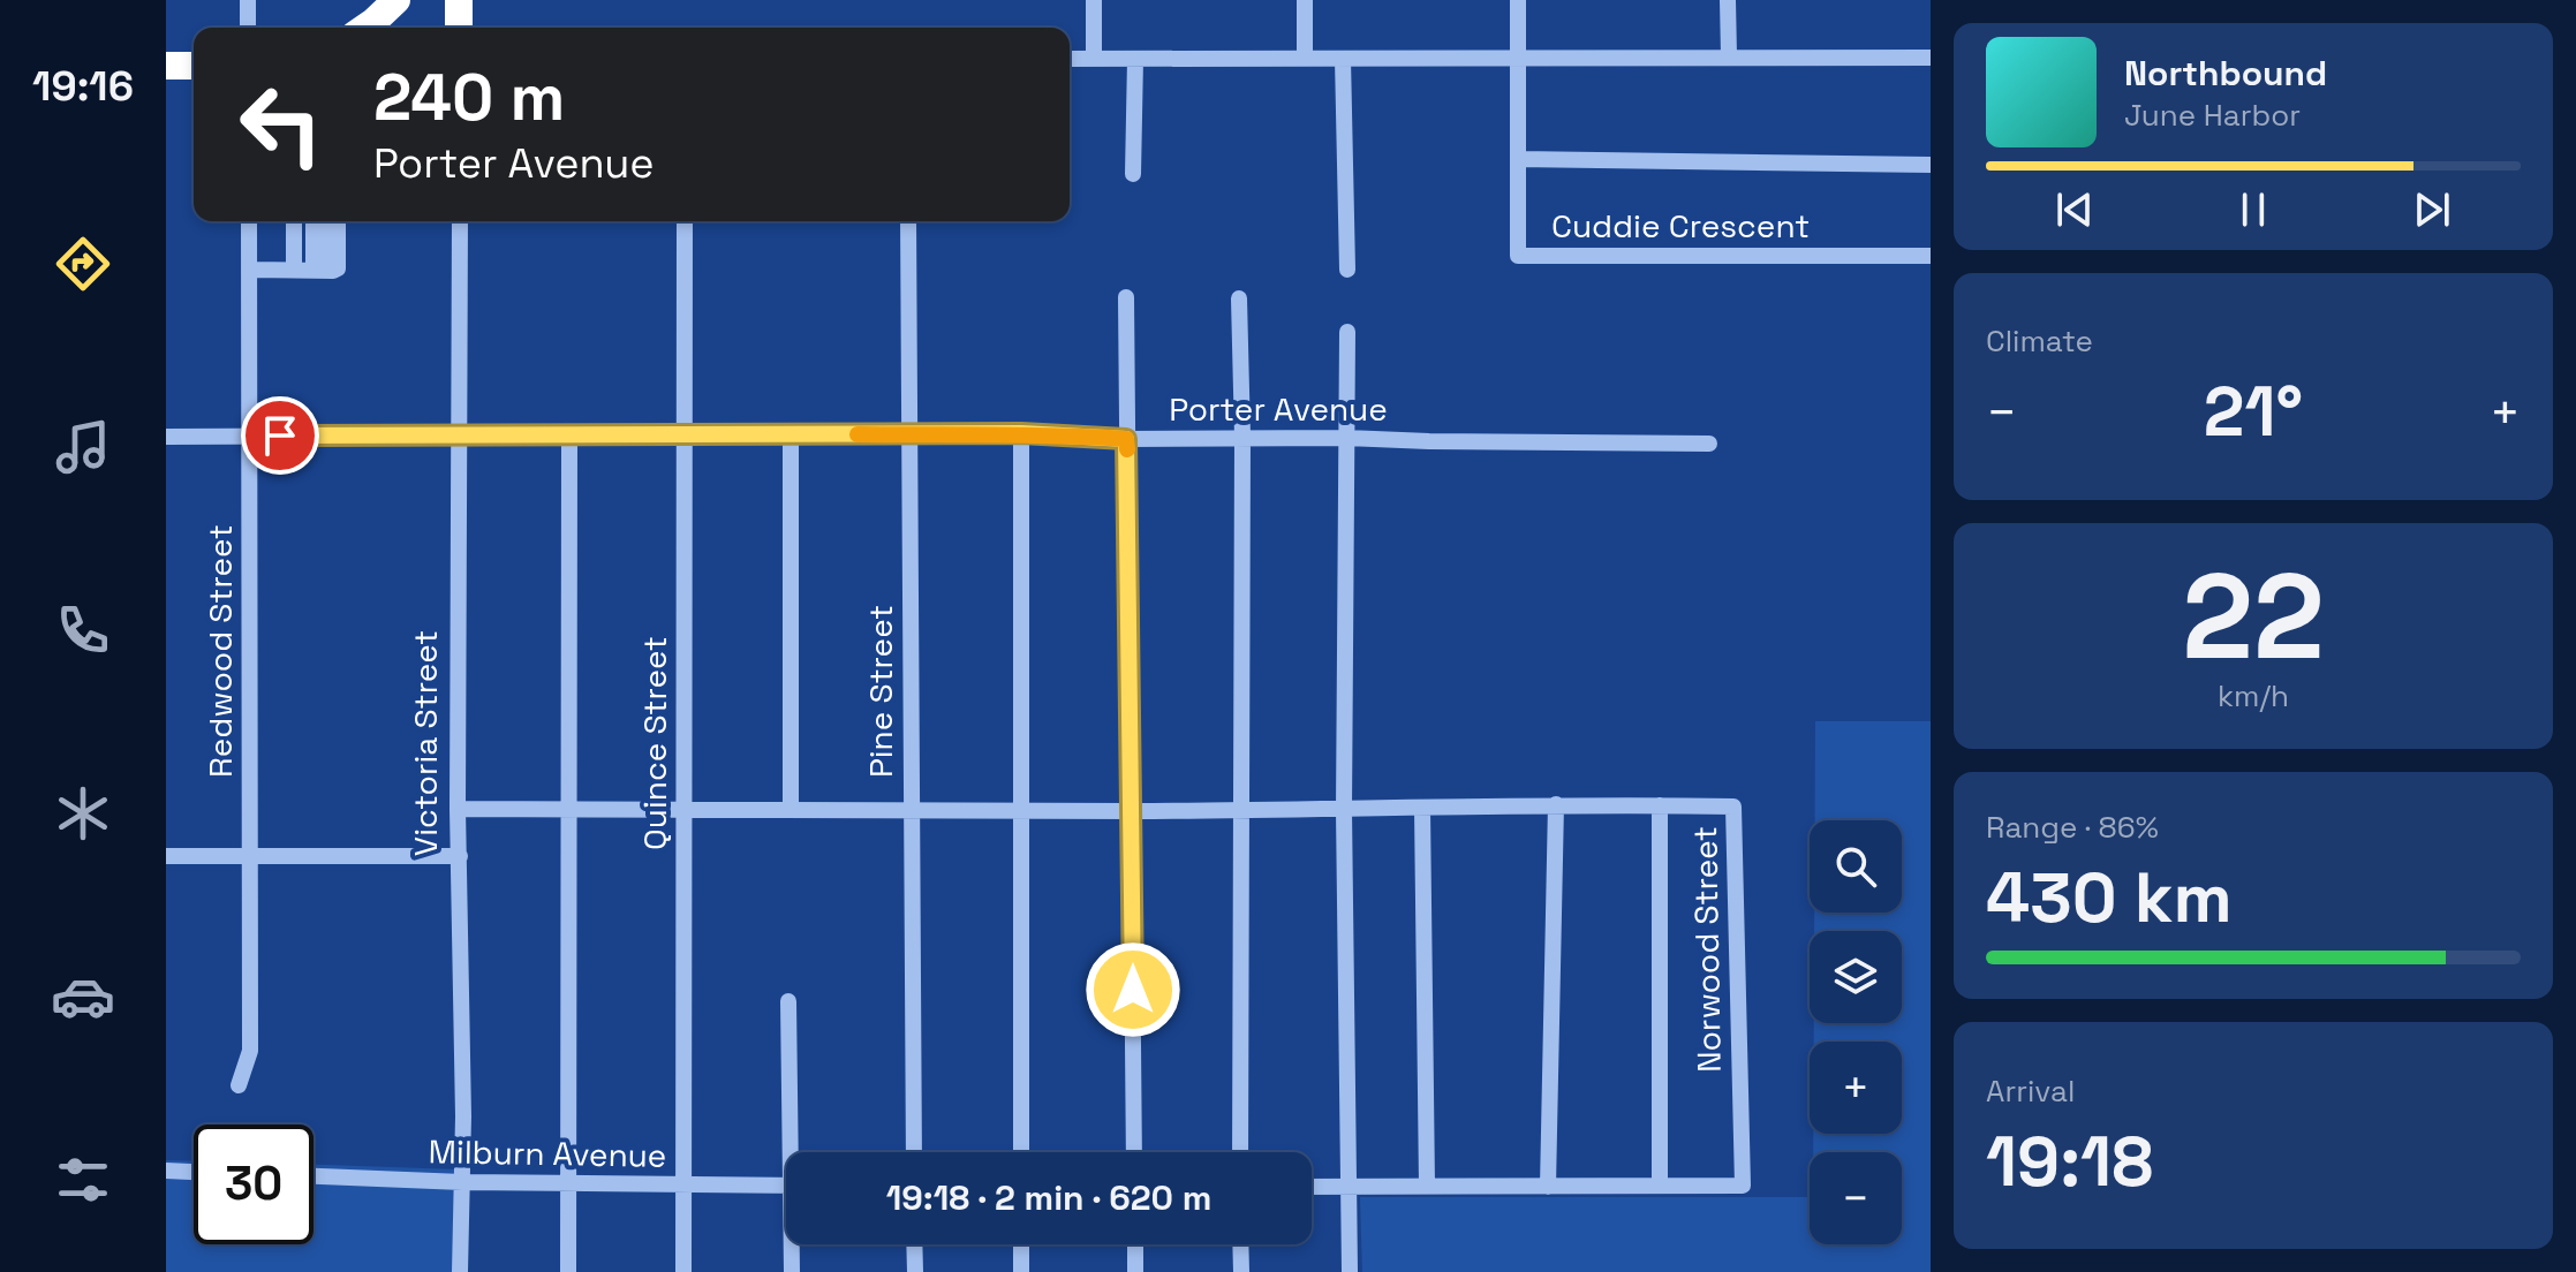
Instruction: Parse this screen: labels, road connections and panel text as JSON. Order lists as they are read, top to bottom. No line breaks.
{"streets":{"street":["Cuddie Crescent","Porter Avenue","Redwood Street","Pine Street","Victoria Street","Quince Street","Norwood Street","Milburn Avenue"]},"crossings":[["Porter Avenue","Redwood Street"],["Porter Avenue","Pine Street"],["Porter Avenue","Victoria Street"],["Porter Avenue","Quince Street"],["Victoria Street","Milburn Avenue"],["Quince Street","Milburn Avenue"]],"page":{"tabs":"19:16","turn":["240 m","Porter Avenue"],"song":["Northbound","June Harbor"],"tile":["Climate",["22","km/h"],["Range · 86%","430 km"],["Arrival","19:18"]],"heat":["−","21°","+"],"map_buttons":["+","−"],"limit":"30","trip":"19:18 · 2 min · 620 m"}}
